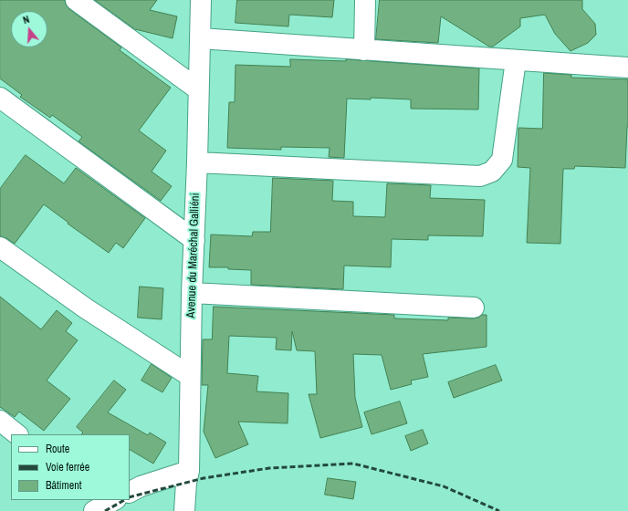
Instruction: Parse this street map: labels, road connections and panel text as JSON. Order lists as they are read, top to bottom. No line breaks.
{"streets":{"street":["Avenue du Maréchal Galliéni"]},"legend":["Route","Voie ferrée","Bâtiment"],"north":"top"}
